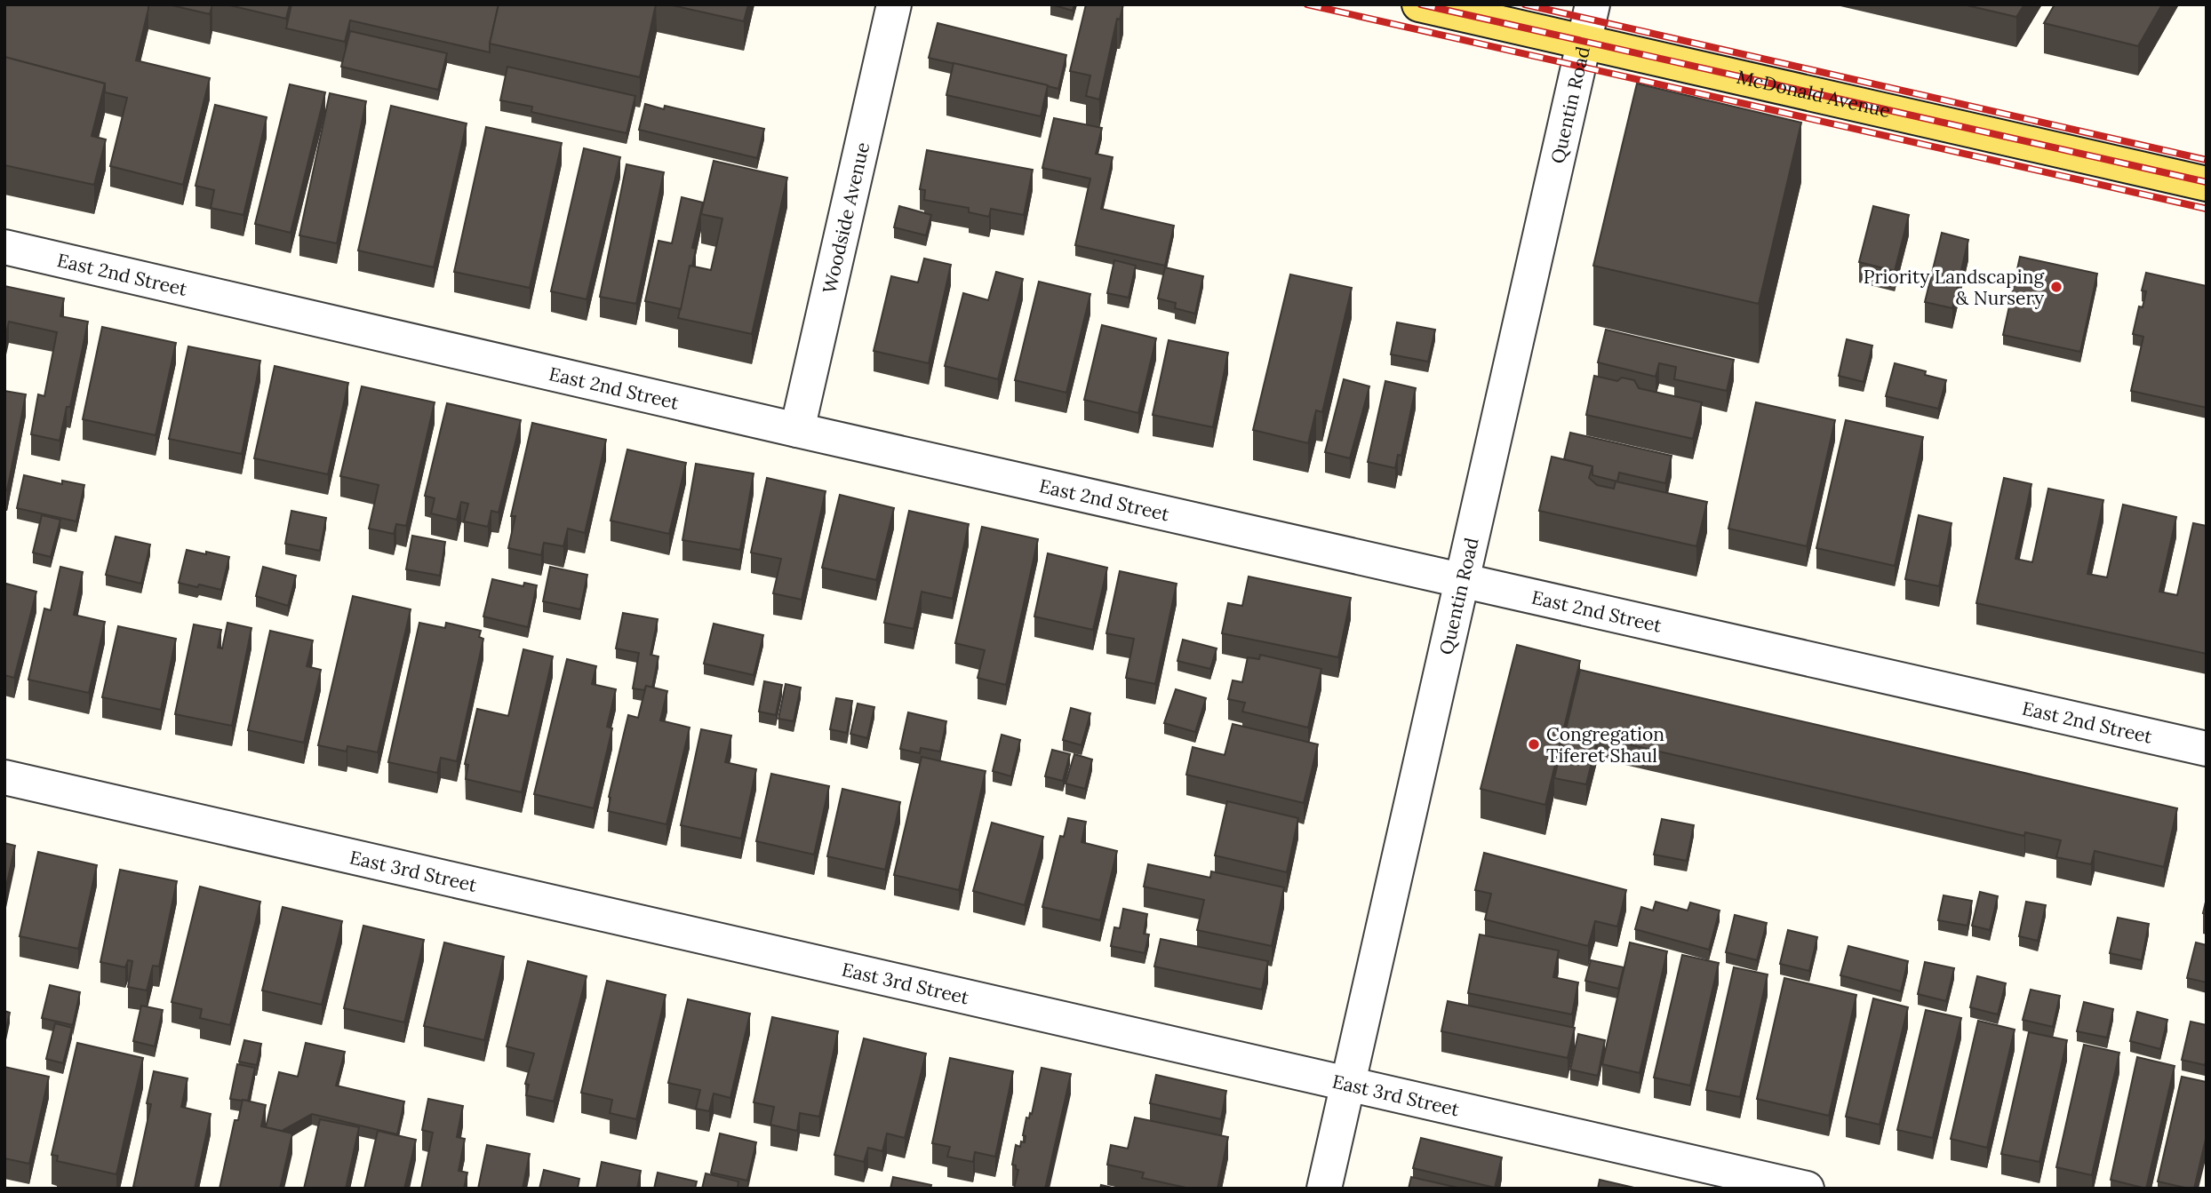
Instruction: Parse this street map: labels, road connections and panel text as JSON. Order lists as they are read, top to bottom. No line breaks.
{"streets":{"main road":["McDonald Avenue"],"street":["Quentin Road","Woodside Avenue","East 2nd Street","East 3rd Street"]},"crossings":[["McDonald Avenue","Quentin Road"],["Quentin Road","East 2nd Street"],["Quentin Road","East 3rd Street"],["Woodside Avenue","East 2nd Street"]],"places":["Priority Landscaping & Nursery","Congregation Tiferet Shaul"]}
